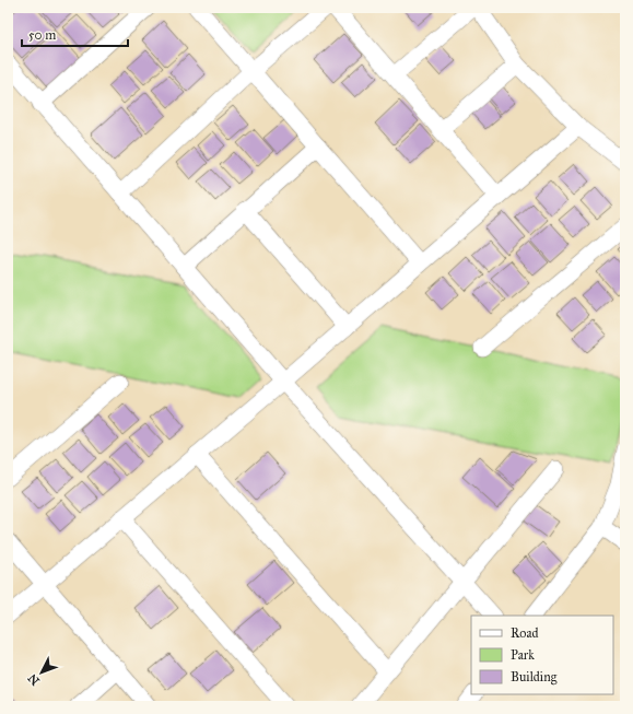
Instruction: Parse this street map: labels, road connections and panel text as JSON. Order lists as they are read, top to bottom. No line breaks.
{"legend":["Road","Park","Building"],"scale_bar":"50 m","north":"bottom left"}
